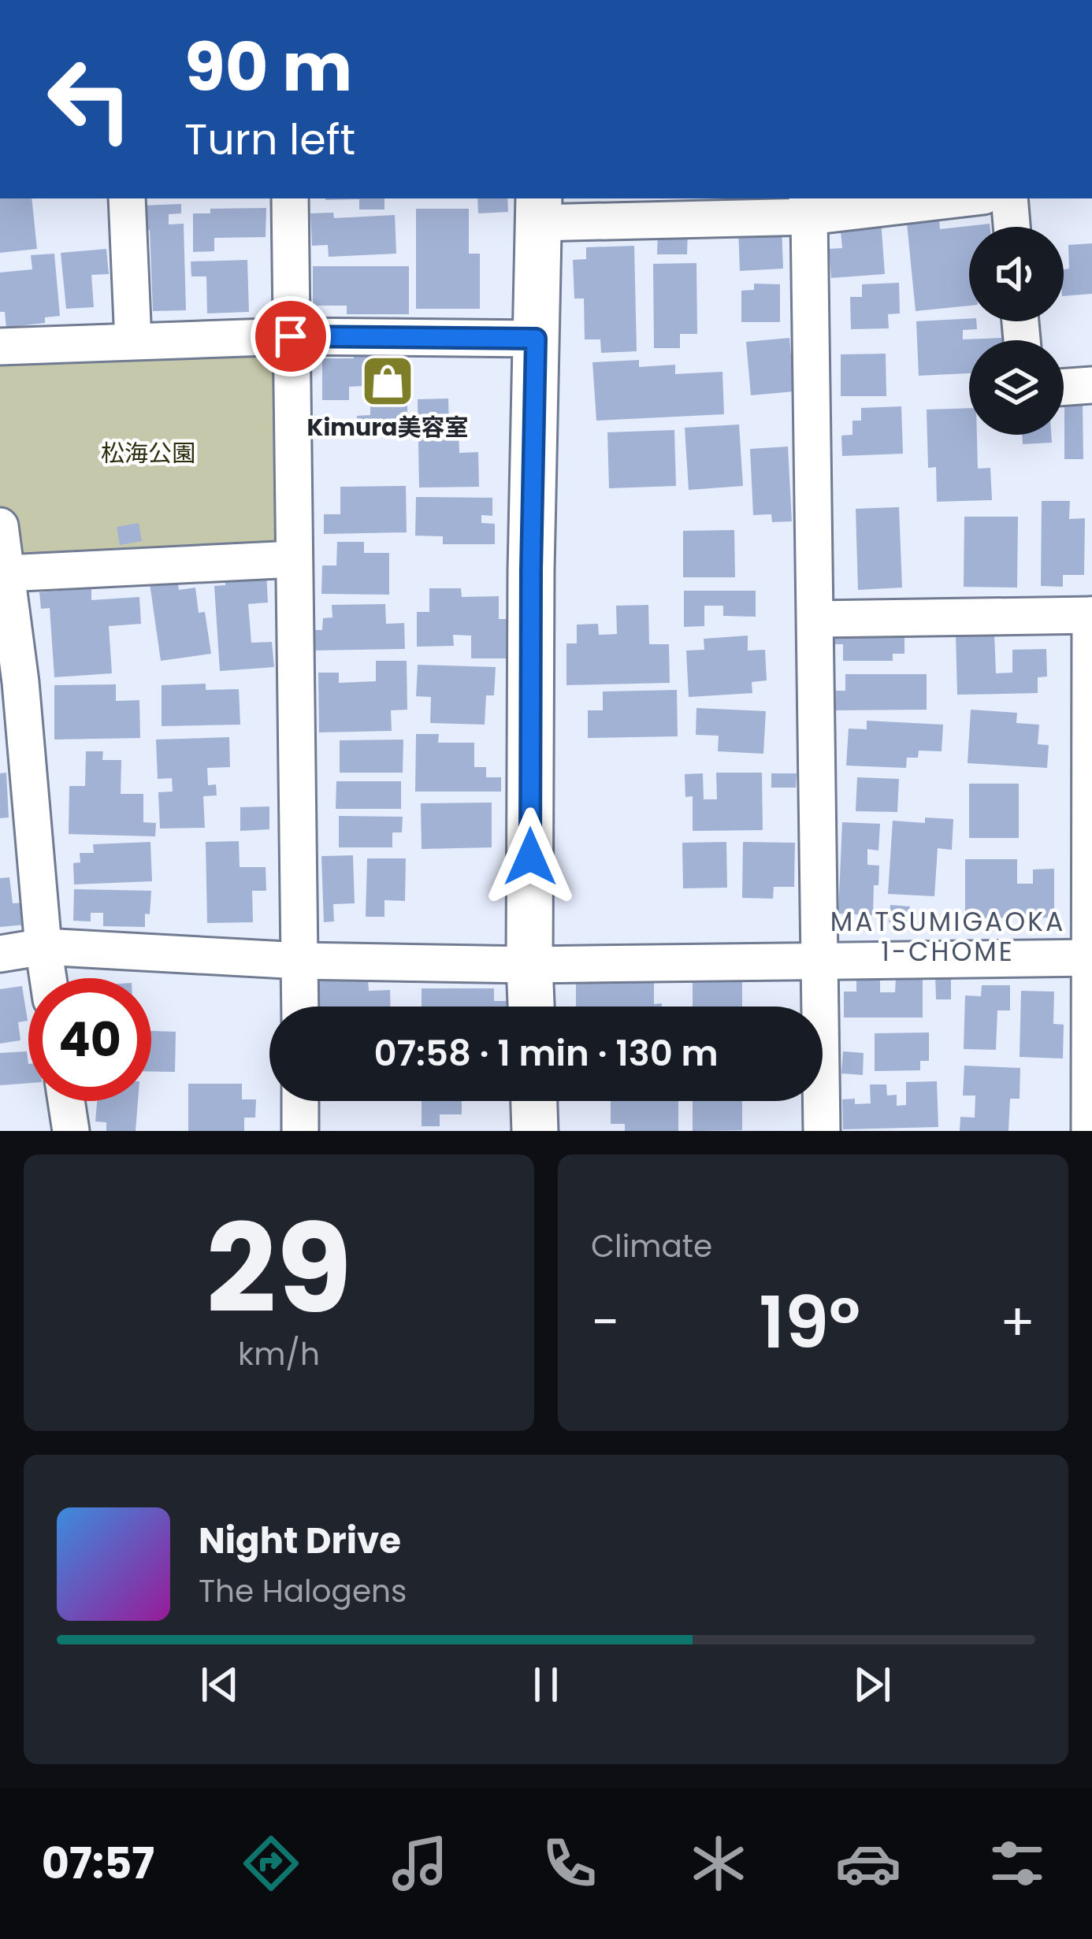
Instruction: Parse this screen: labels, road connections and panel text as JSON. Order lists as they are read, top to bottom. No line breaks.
{"districts":["MATSUMIGAOKA 1-CHOME"],"parks":["松海公園"],"places":{"shop":["Kimura美容室"]},"page":{"turn":["90 m","Turn left"],"limit":"40","trip":"07:58 · 1 min · 130 m","tile":[["29","km/h"],"Climate"],"heat":["−","19°","+"],"song":["Night Drive","The Halogens"],"tabs":"07:57"}}
